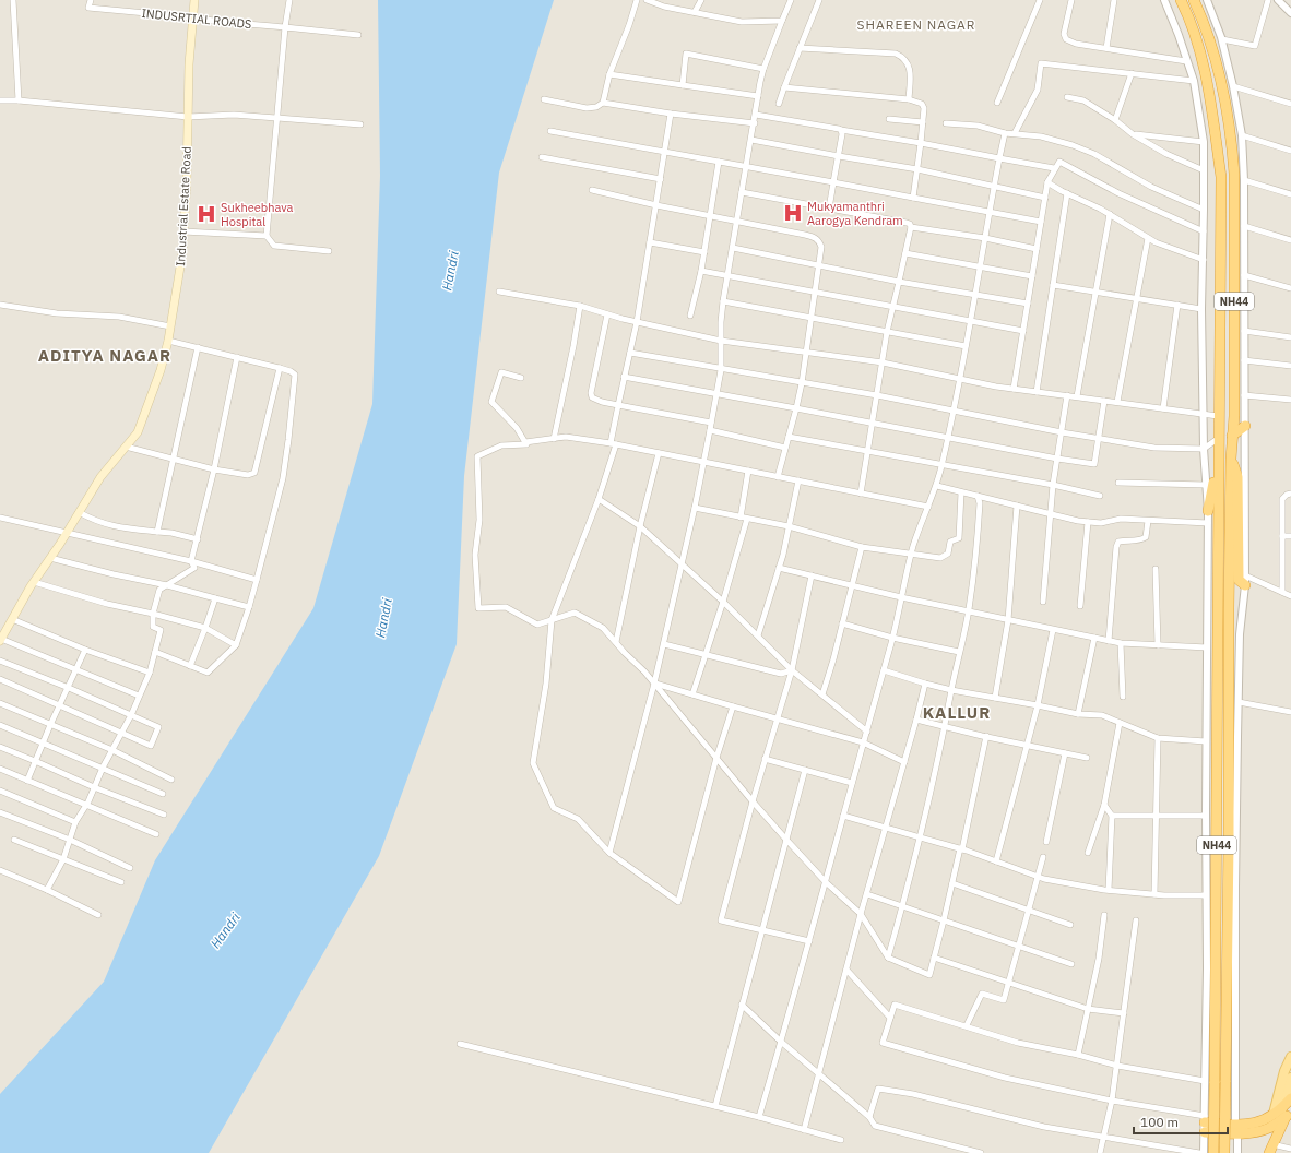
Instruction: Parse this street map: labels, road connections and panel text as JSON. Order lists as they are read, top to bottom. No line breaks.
{"streets":{"highway":["NH44"],"main road":["Industrial Estate Road"],"street":["INDUSRTIAL ROADS"]},"crossings":[["INDUSRTIAL ROADS","Industrial Estate Road"]],"districts":["SHAREEN NAGAR","ADITYA NAGAR","KALLUR"],"water":["Handri"],"places":{"hospital":["Mukyamanthri Aarogya Kendram","Sukheebhava Hospital"]},"scale_bar":"100 m"}
